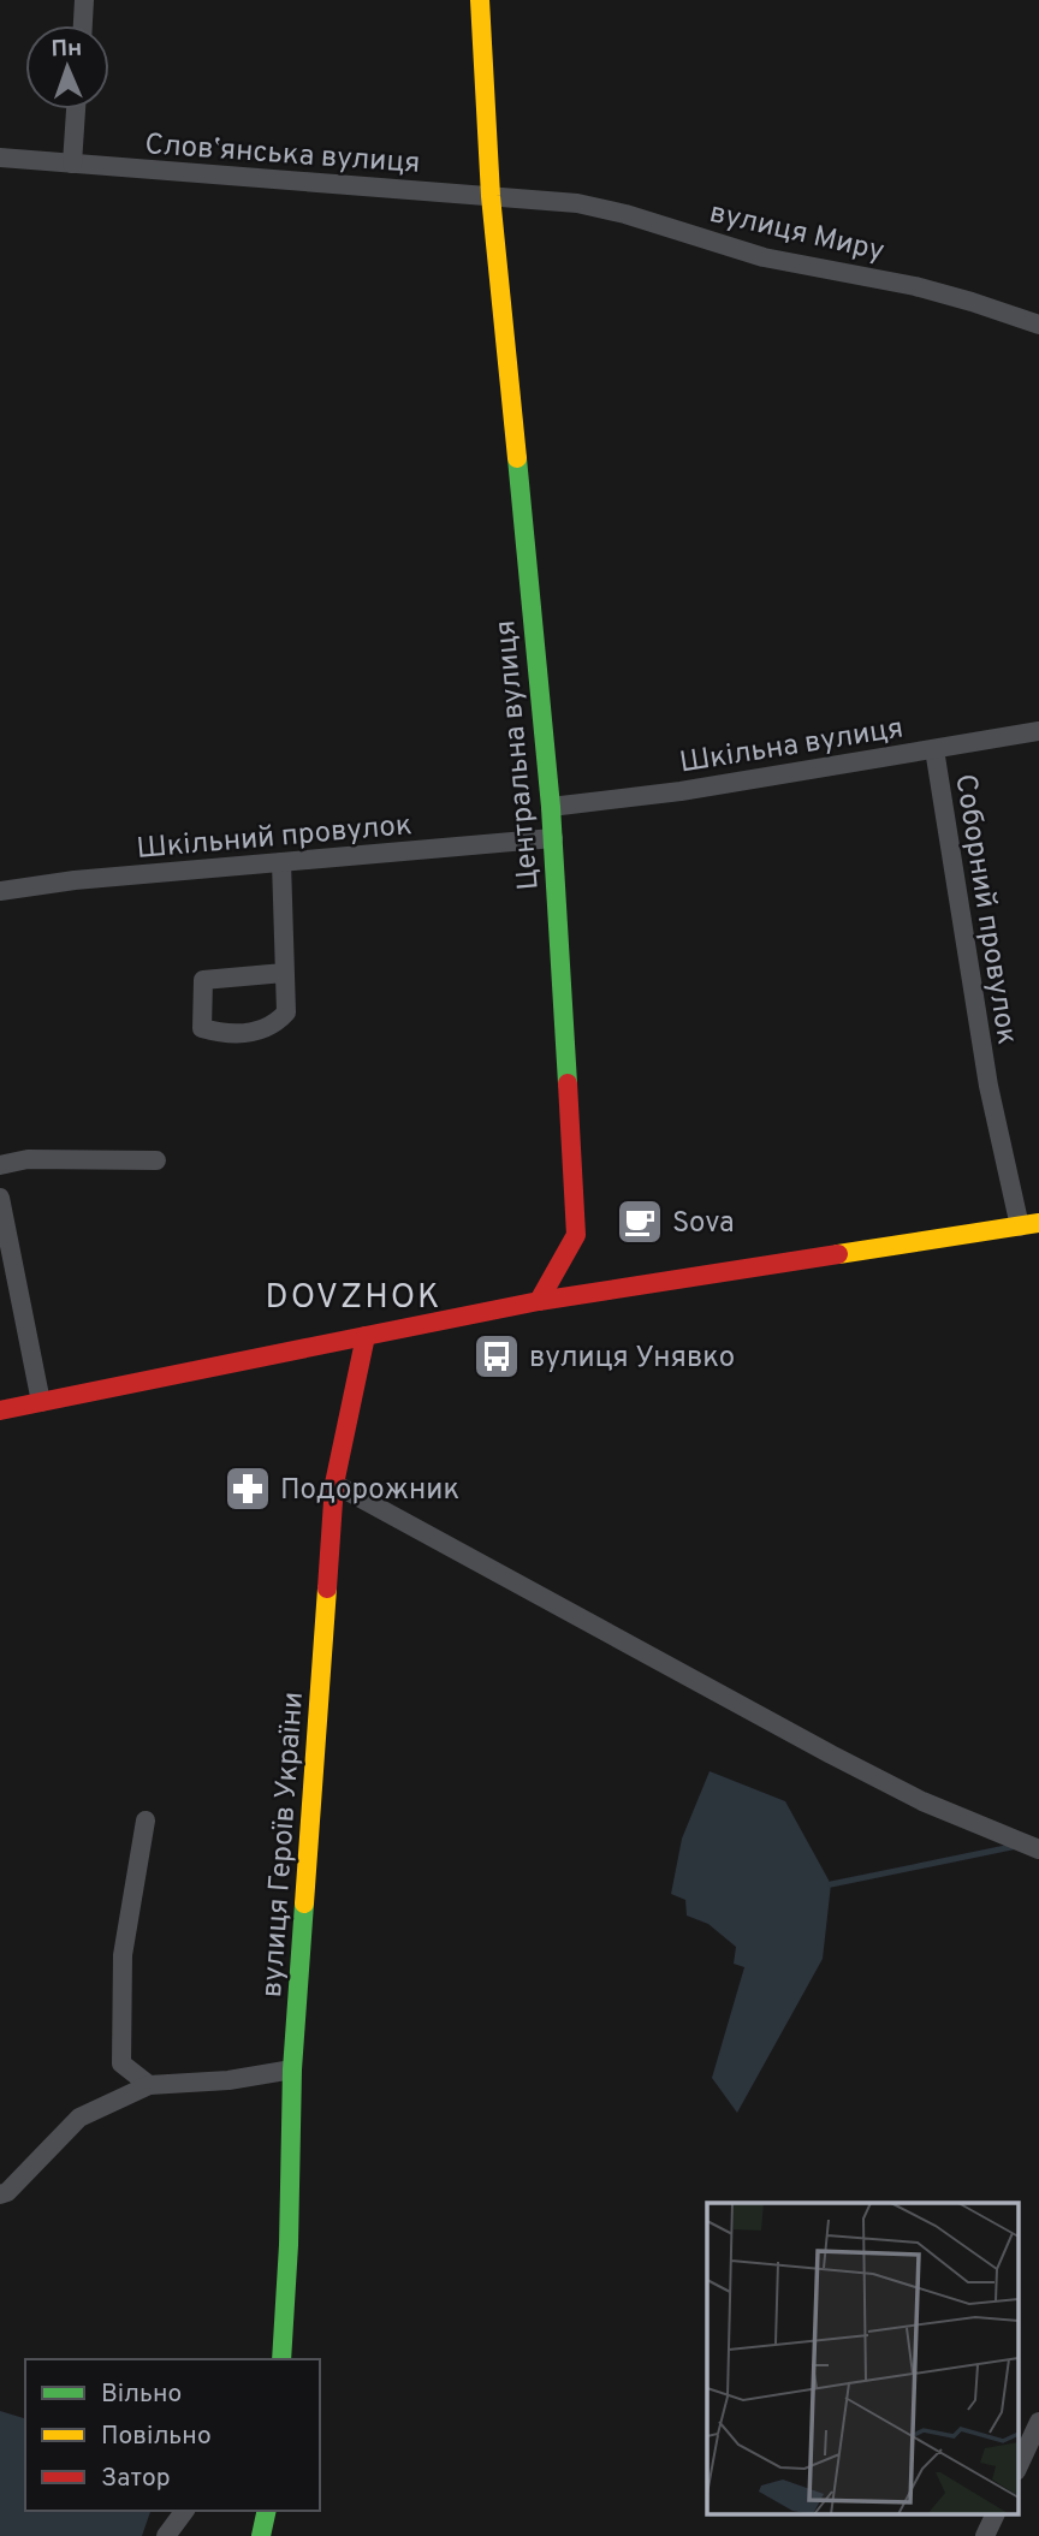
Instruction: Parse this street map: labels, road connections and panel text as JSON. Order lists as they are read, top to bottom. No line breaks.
{"streets":{"main road":["Центральна вулиця","вулиця Героїв України"],"street":["Словʼянська вулиця","вулиця Миру","Шкільна вулиця","Шкільний провулок","Соборний провулок"]},"crossings":[["Словʼянська вулиця","вулиця Миру"],["Словʼянська вулиця","Центральна вулиця"],["вулиця Миру","Центральна вулиця"],["Шкільна вулиця","Центральна вулиця"],["Шкільна вулиця","Соборний провулок"],["Центральна вулиця","Шкільний провулок"]],"districts":["DOVZHOK"],"places":{"cafe":["Sova"],"bus stop":["вулиця Унявко"],"pharmacy":["Подорожник"]},"legend":["Вільно","Повільно","Затор"],"north":"top"}
